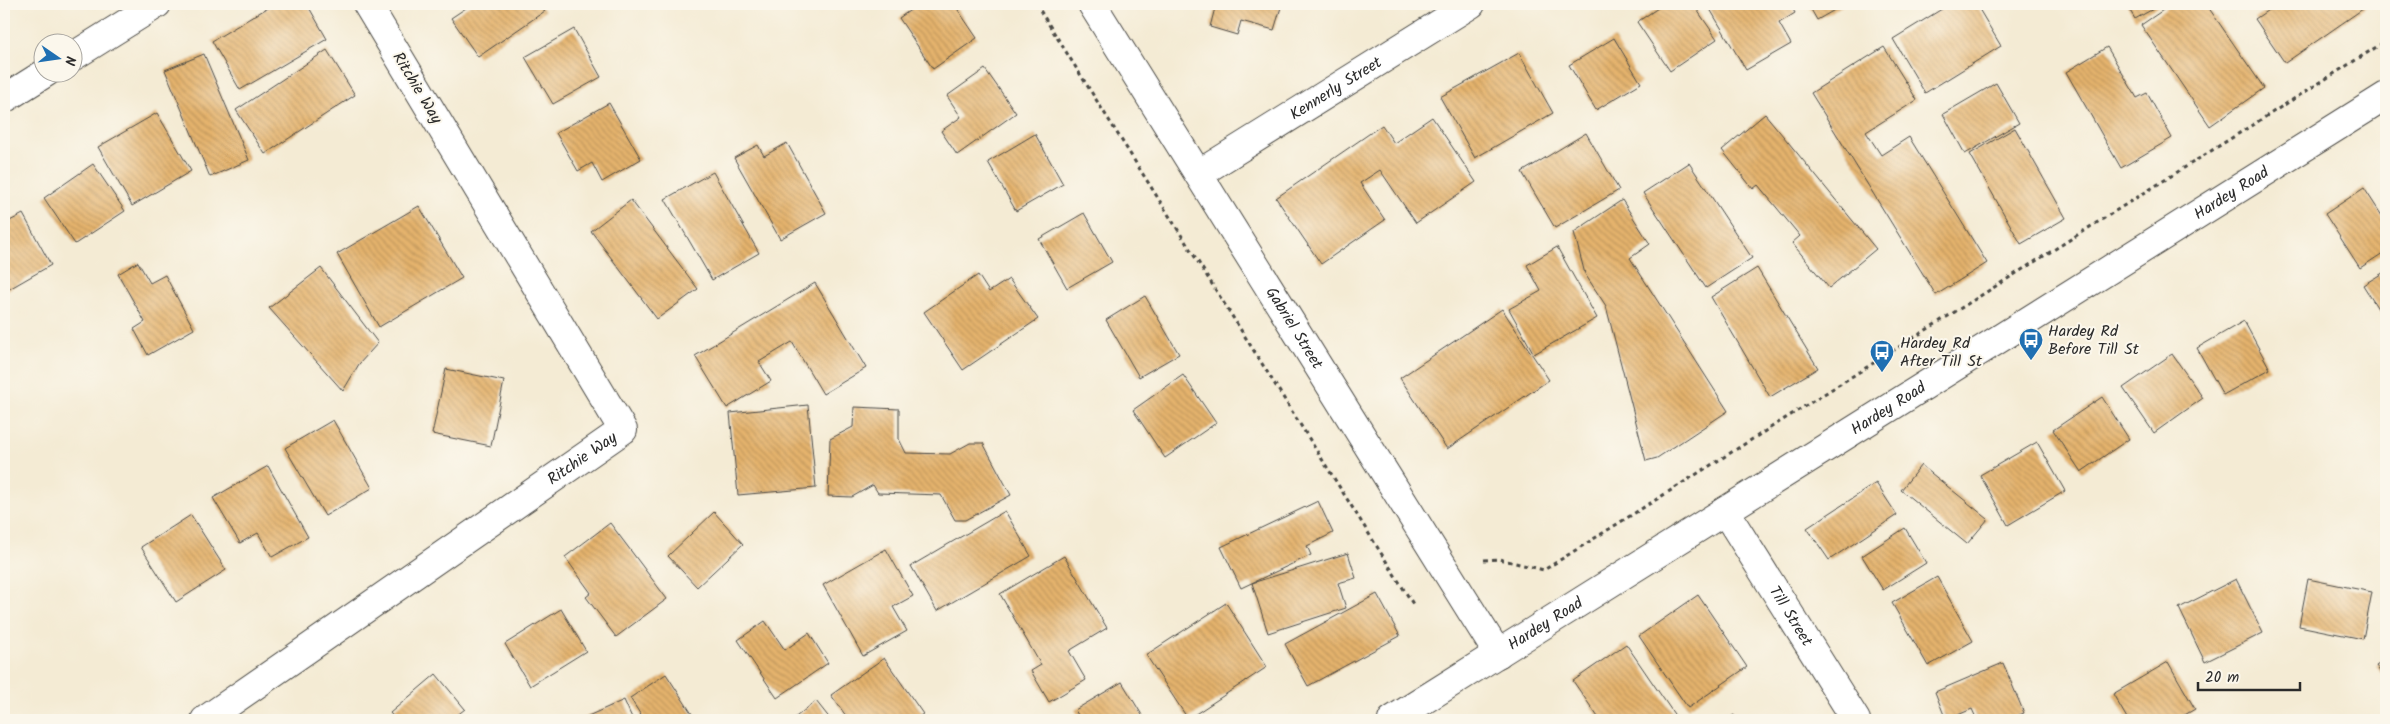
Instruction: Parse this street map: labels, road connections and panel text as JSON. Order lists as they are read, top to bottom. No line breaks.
{"streets":{"street":["Ritchie Way","Kennerly Street","Hardey Road","Gabriel Street","Till Street"]},"crossings":[["Kennerly Street","Gabriel Street"],["Hardey Road","Gabriel Street"],["Hardey Road","Till Street"]],"places":{"bus stop":["Hardey Rd Before Till St","Hardey Rd After Till St"]},"scale_bar":"20 m","north":"right"}
